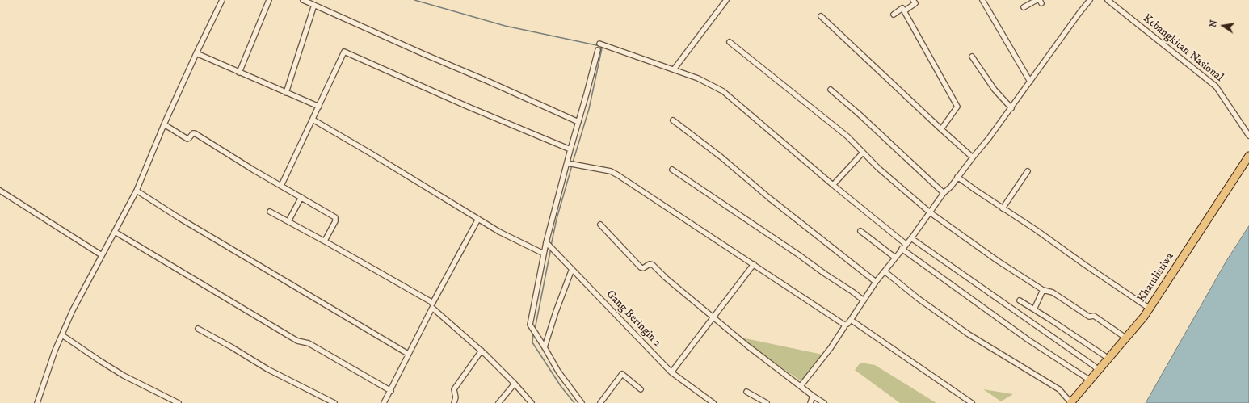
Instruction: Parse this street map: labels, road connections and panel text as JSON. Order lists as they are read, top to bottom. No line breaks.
{"streets":{"highway":["Khatulistiwa"],"street":["Kebangkitan Nasional","Gang Beringin 2"]},"north":"left"}
